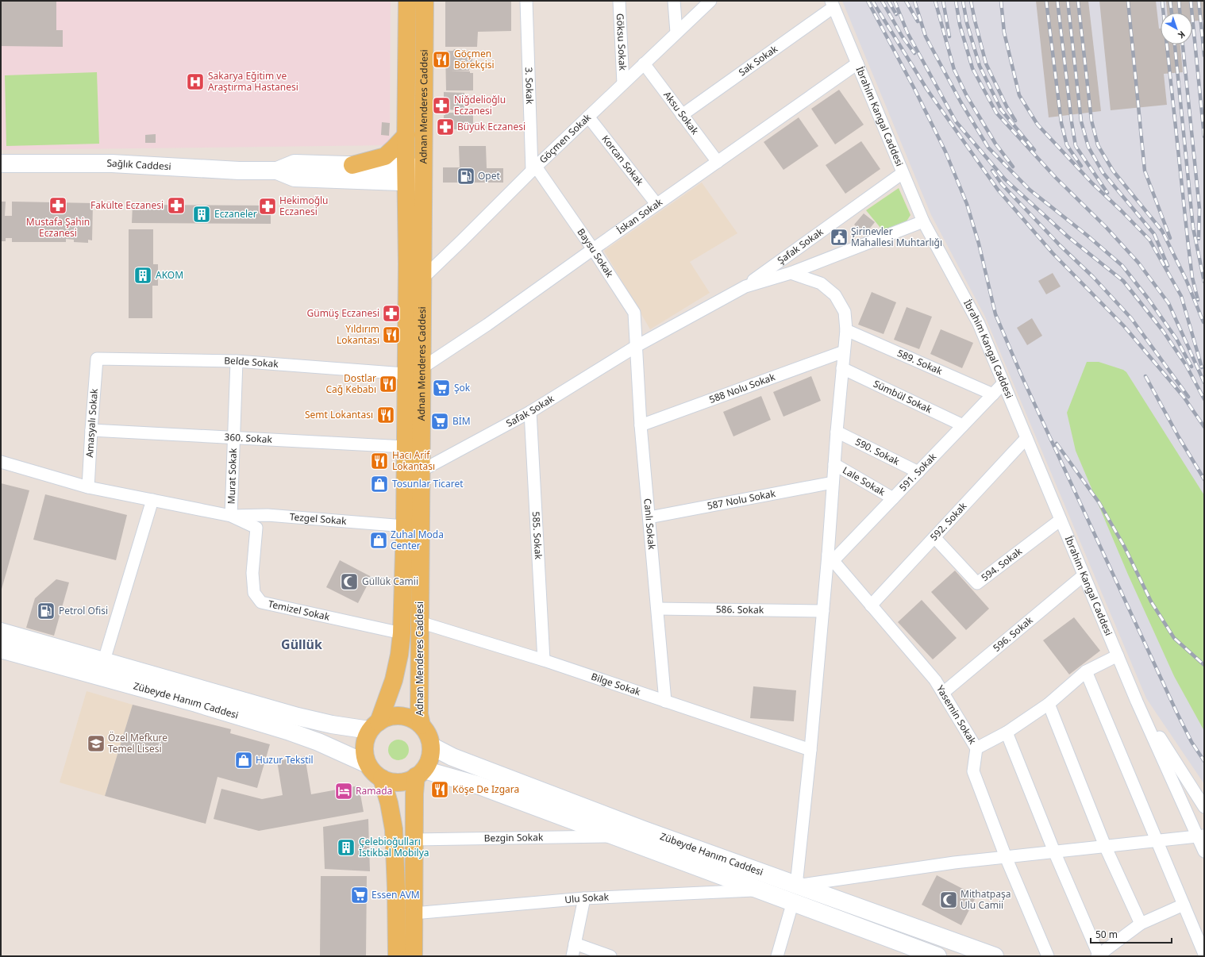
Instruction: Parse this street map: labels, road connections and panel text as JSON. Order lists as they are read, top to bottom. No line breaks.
{"streets":{"main road":["Adnan Menderes Caddesi","Sağlık Caddesi","Zübeyde Hanım Caddesi"],"street":["Göksu Sokak","Sak Sokak","3. Sokak","Aksu Sokak","İbrahim Kangal Caddesi","Göçmen Sokak","Korcan Sokak","İskan Sokak","Şafak Sokak","Baysu Sokak","Belde Sokak","589. Sokak","588 Nolu Sokak","Sümbül Sokak","Safak Sokak","Amasyalı Sokak","360. Sokak","590. Sokak","591. Sokak","Murat Sokak","Lale Sokak","587 Nolu Sokak","Tezgel Sokak","592. Sokak","Canlı Sokak","585. Sokak","594. Sokak","Temizel Sokak","586. Sokak","596. Sokak","Bilge Sokak","Yasemin Sokak","Bezgin Sokak","Ulu Sokak"]},"crossings":[["Göksu Sokak","Göçmen Sokak"],["Sak Sokak","Aksu Sokak"],["Sak Sokak","İbrahim Kangal Caddesi"],["3. Sokak","Göçmen Sokak"],["3. Sokak","Baysu Sokak"],["Adnan Menderes Caddesi","Göçmen Sokak"],["Adnan Menderes Caddesi","Sağlık Caddesi"],["Adnan Menderes Caddesi","İskan Sokak"],["Adnan Menderes Caddesi","Belde Sokak"],["Adnan Menderes Caddesi","Safak Sokak"],["Adnan Menderes Caddesi","360. Sokak"],["Adnan Menderes Caddesi","Tezgel Sokak"],["Adnan Menderes Caddesi","Temizel Sokak"],["Adnan Menderes Caddesi","Bilge Sokak"],["Adnan Menderes Caddesi","Zübeyde Hanım Caddesi"],["Aksu Sokak","Göçmen Sokak"],["Aksu Sokak","İskan Sokak"],["İbrahim Kangal Caddesi","İskan Sokak"],["İbrahim Kangal Caddesi","Şafak Sokak"],["İbrahim Kangal Caddesi","591. Sokak"],["İbrahim Kangal Caddesi","592. Sokak"],["İbrahim Kangal Caddesi","594. Sokak"],["İbrahim Kangal Caddesi","596. Sokak"],["Göçmen Sokak","Korcan Sokak"],["Göçmen Sokak","Baysu Sokak"],["Korcan Sokak","İskan Sokak"],["İskan Sokak","Baysu Sokak"],["İskan Sokak","Belde Sokak"],["Şafak Sokak","Baysu Sokak"],["Şafak Sokak","Safak Sokak"],["Şafak Sokak","Canlı Sokak"],["Baysu Sokak","Safak Sokak"],["Baysu Sokak","Canlı Sokak"],["Belde Sokak","Amasyalı Sokak"],["Belde Sokak","Murat Sokak"],["589. Sokak","591. Sokak"],["588 Nolu Sokak","Canlı Sokak"],["Sümbül Sokak","591. Sokak"],["Safak Sokak","Canlı Sokak"],["Safak Sokak","585. Sokak"],["Amasyalı Sokak","360. Sokak"],["360. Sokak","Murat Sokak"],["590. Sokak","591. Sokak"],["591. Sokak","Lale Sokak"],["591. Sokak","Yasemin Sokak"],["Murat Sokak","Tezgel Sokak"],["Murat Sokak","Temizel Sokak"],["587 Nolu Sokak","Canlı Sokak"],["Tezgel Sokak","Temizel Sokak"],["592. Sokak","594. Sokak"],["592. Sokak","Yasemin Sokak"],["Canlı Sokak","586. Sokak"],["Canlı Sokak","Bilge Sokak"],["585. Sokak","Bilge Sokak"],["596. Sokak","Yasemin Sokak"],["Zübeyde Hanım Caddesi","Bezgin Sokak"],["Zübeyde Hanım Caddesi","Ulu Sokak"]],"districts":["Güllük"],"places":{"restaurant":["Göçmen Börekçisi","Yıldırım Lokantası","Dostlar Cağ Kebabı","Semt Lokantası","Hacı Arif Lokantası","Köşe De Izgara"],"hospital":["Sakarya Eğitim ve Araştırma Hastanesi"],"pharmacy":["Niğdelioğlu Eczanesi","Büyük Eczanesi","Mustafa Şahin Eczanesi","Fakülte Eczanesi","Hekimoğlu Eczanesi","Gümüş Eczanesi"],"fuel station":["Opet","Petrol Ofisi"],"building":["Eczaneler","AKOM","Çelebioğulları İstikbal Mobilya"],"public building":["Şirinevler Mahallesi Muhtarlığı"],"supermarket":["Şok","BİM","Essen AVM"],"shop":["Tosunlar Ticaret","Zuhal Moda Center","Huzur Tekstil"],"mosque":["Güllük Camii","Mithatpaşa Ulu Camii"],"school or university":["Özel Mefkure Temel Lisesi"],"hotel":["Ramada"]},"scale_bar":"50 m","north":"bottom right"}
